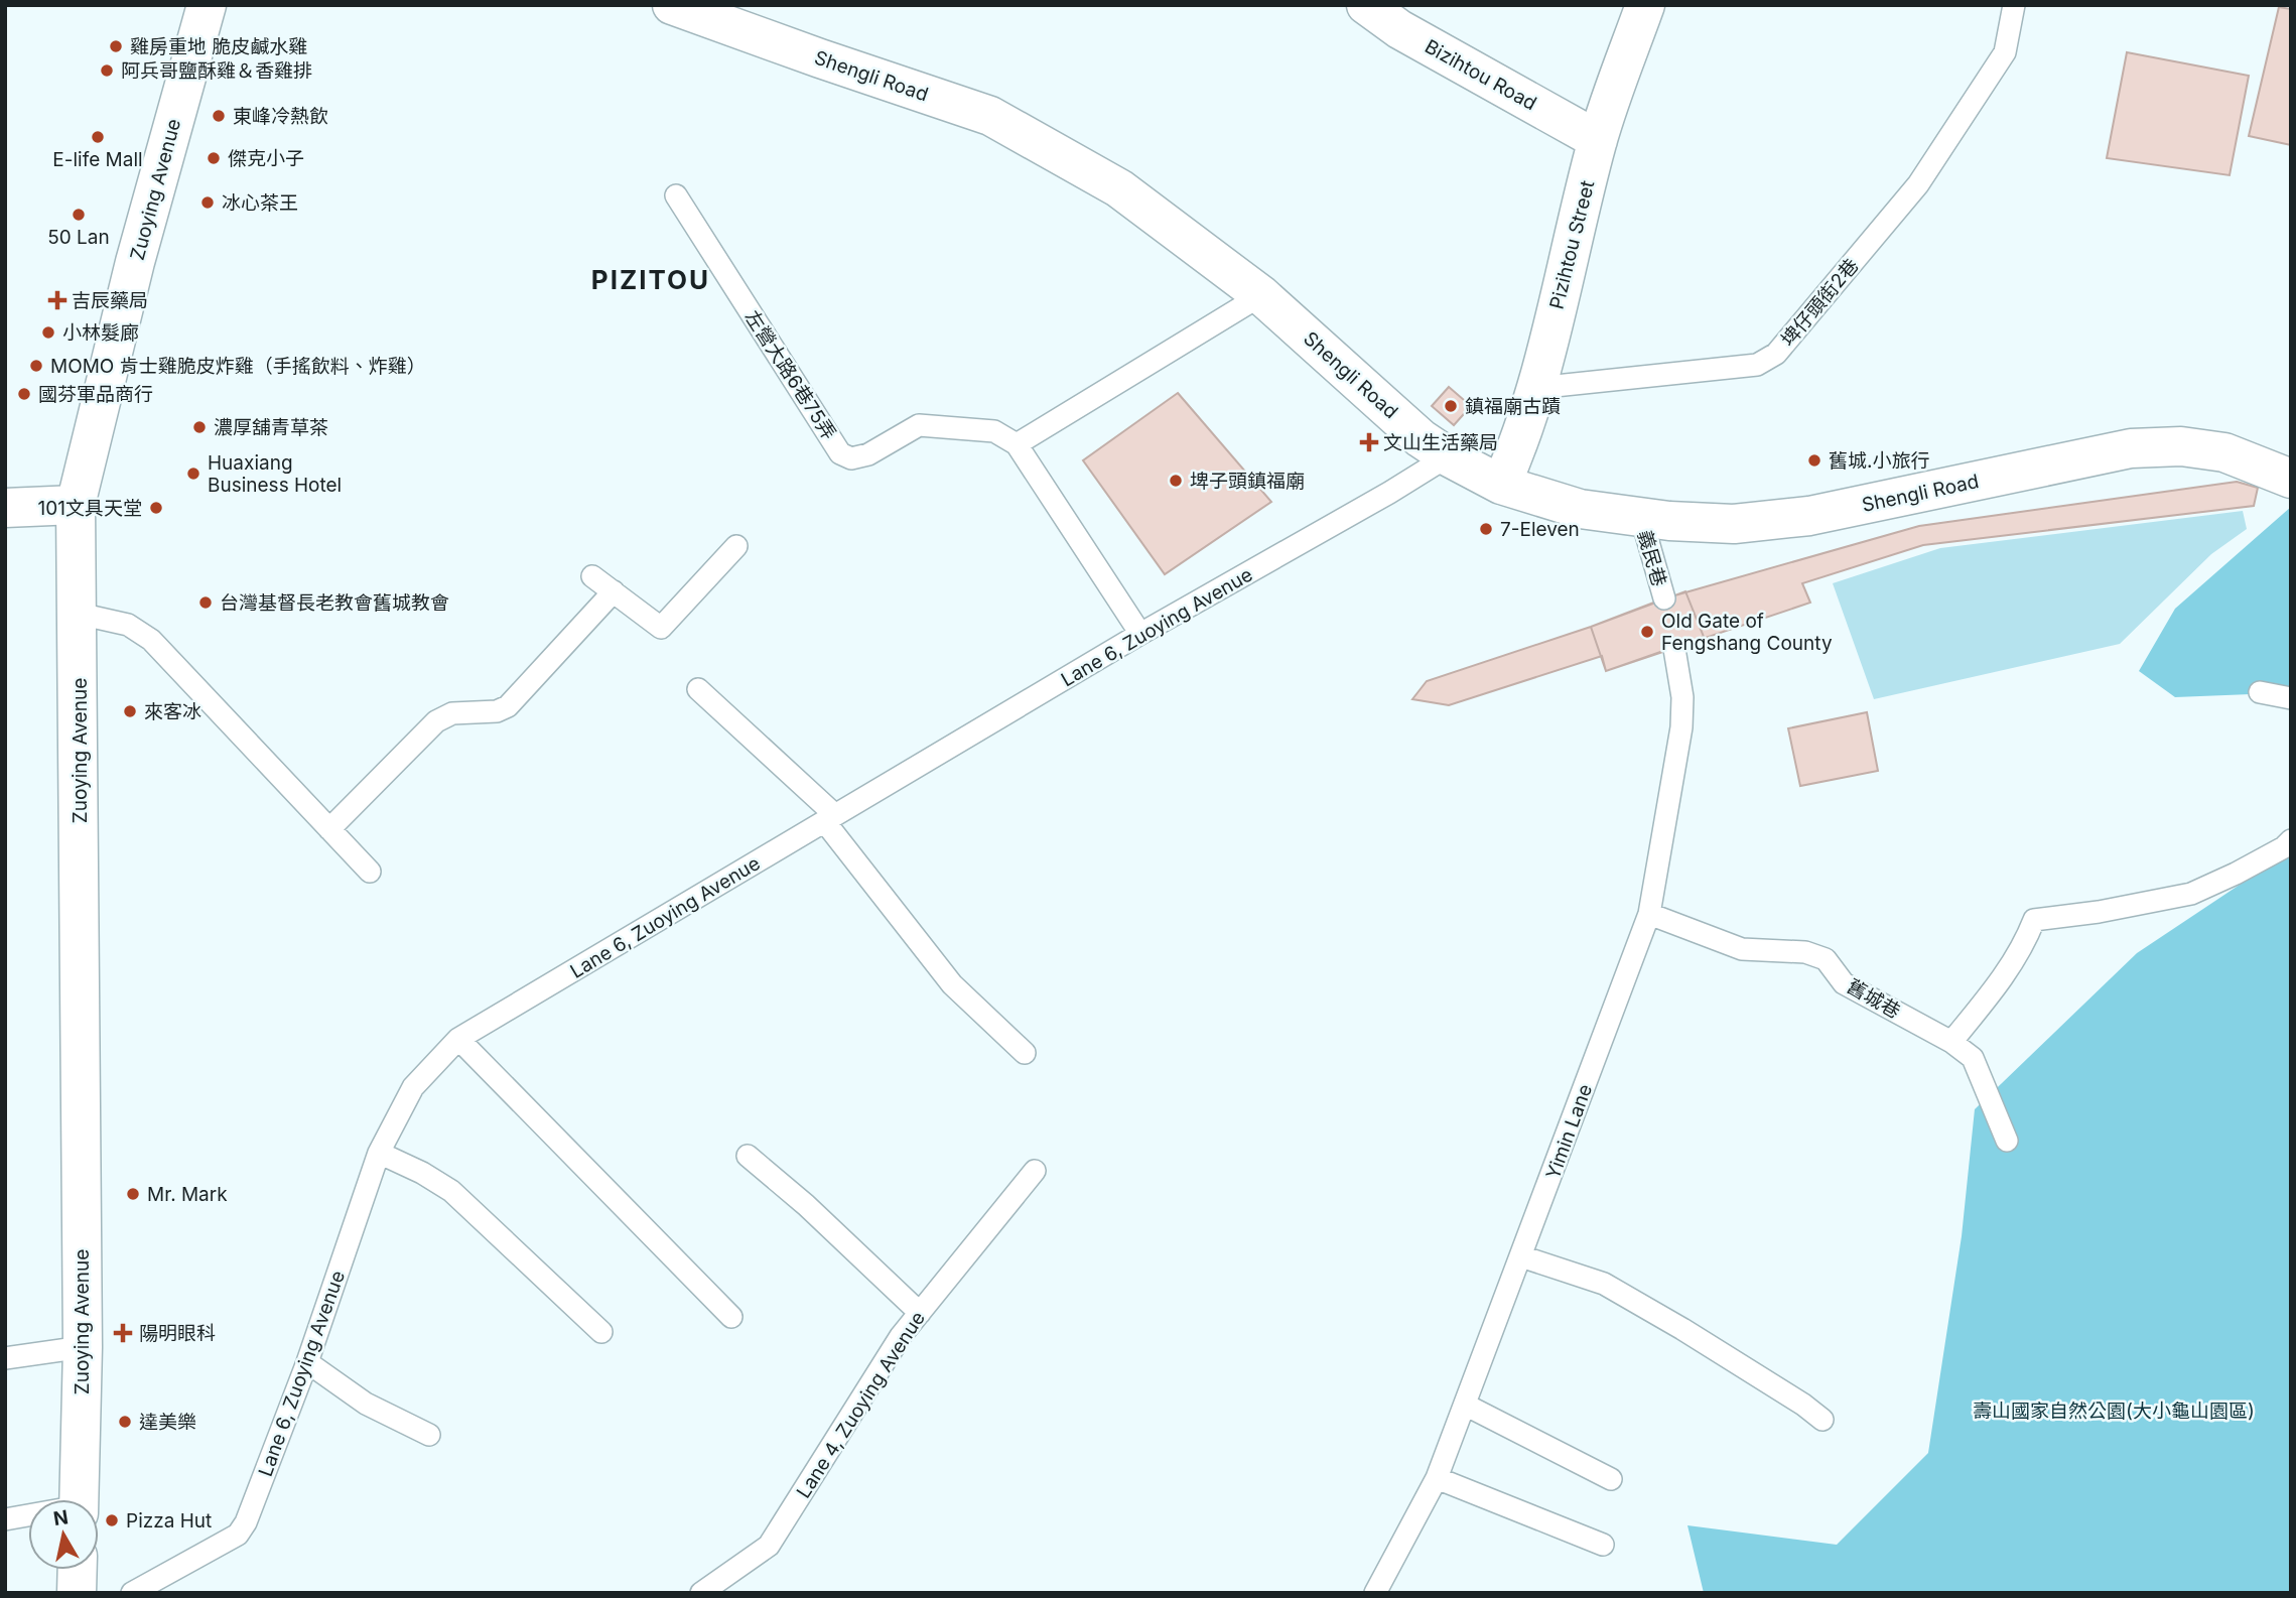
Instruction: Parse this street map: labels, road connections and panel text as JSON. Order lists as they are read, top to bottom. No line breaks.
{"streets":{"street":["Bizihtou Road","Shengli Road","Zuoying Avenue","Pizihtou Street"],"lane":["埤仔頭街2巷","左營大路6巷75弄","義民巷","Lane 6, Zuoying Avenue","舊城巷","Yimin Lane","Lane 4, Zuoying Avenue"]},"crossings":[["Bizihtou Road","Pizihtou Street"],["Shengli Road","Pizihtou Street"],["Shengli Road","義民巷"],["Shengli Road","Lane 6, Zuoying Avenue"],["Pizihtou Street","埤仔頭街2巷"],["舊城巷","Yimin Lane"]],"districts":["PIZITOU"],"parks":["壽山國家自然公園(大小龜山園區)"],"places":{"other":["雞房重地 脆皮鹹水雞","阿兵哥鹽酥雞＆香雞排","東峰冷熱飲","E-life Mall","傑克小子","冰心茶王","50 Lan","小林髮廊","MOMO 肯士雞脆皮炸雞（手搖飲料、炸雞）","國芬軍品商行","鎮福廟古蹟","濃厚舖青草茶","舊城.小旅行","Huaxiang Business Hotel","埤子頭鎮福廟","101文具天堂","7-Eleven","台灣基督長老教會舊城教會","Old Gate of Fengshang County","來客冰","Mr. Mark","達美樂","Pizza Hut"],"health":["吉辰藥局","文山生活藥局","陽明眼科"]},"north":"top"}
